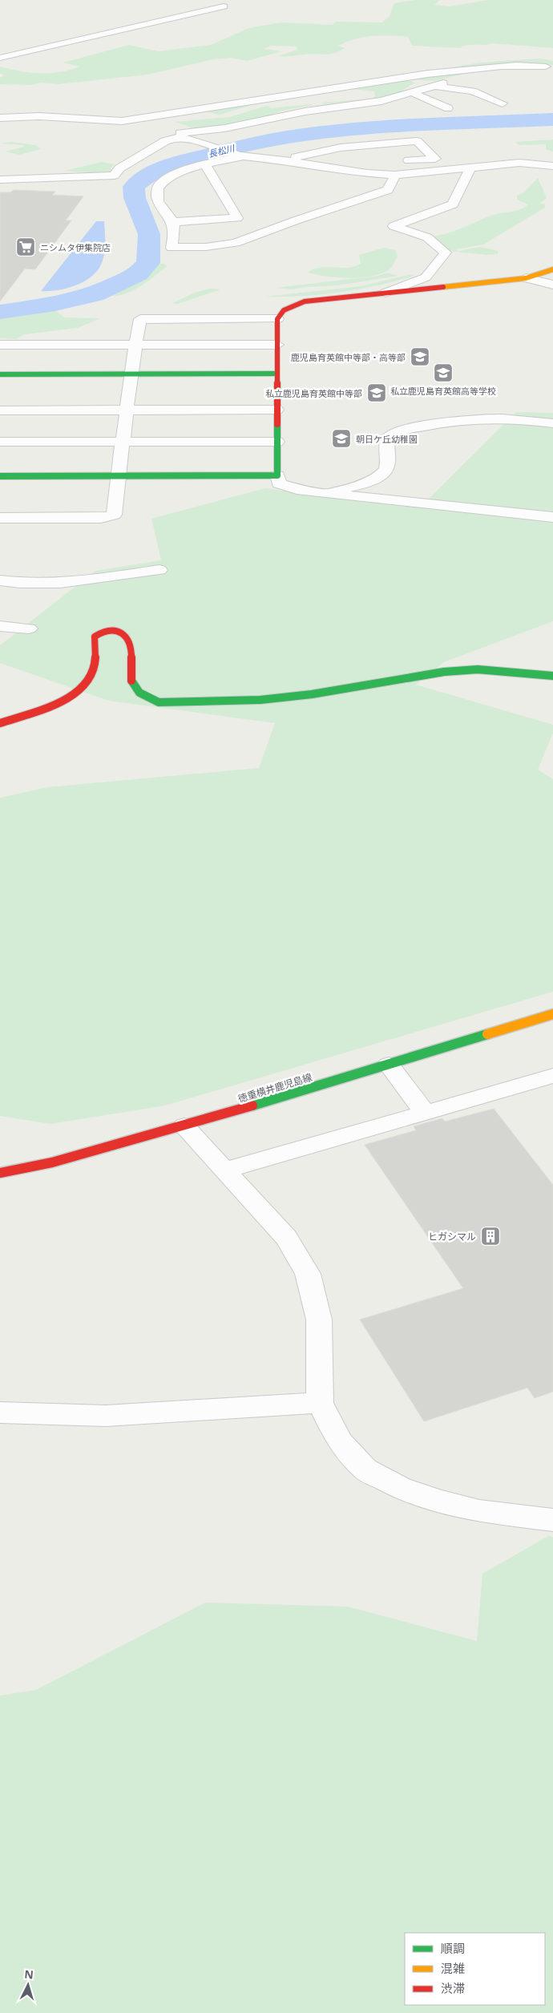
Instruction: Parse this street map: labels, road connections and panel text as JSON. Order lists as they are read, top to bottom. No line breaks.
{"streets":{"street":["徳重横井鹿児島線"]},"water":["長松川"],"places":{"supermarket":["ニシムタ伊集院店"],"school or university":["鹿児島育英館中等部・高等部","私立鹿児島育英館高等学校","私立鹿児島育英館中等部","朝日ケ丘幼稚園"],"building":["ヒガシマル"]},"legend":["順調","混雑","渋滞"],"north":"top"}
